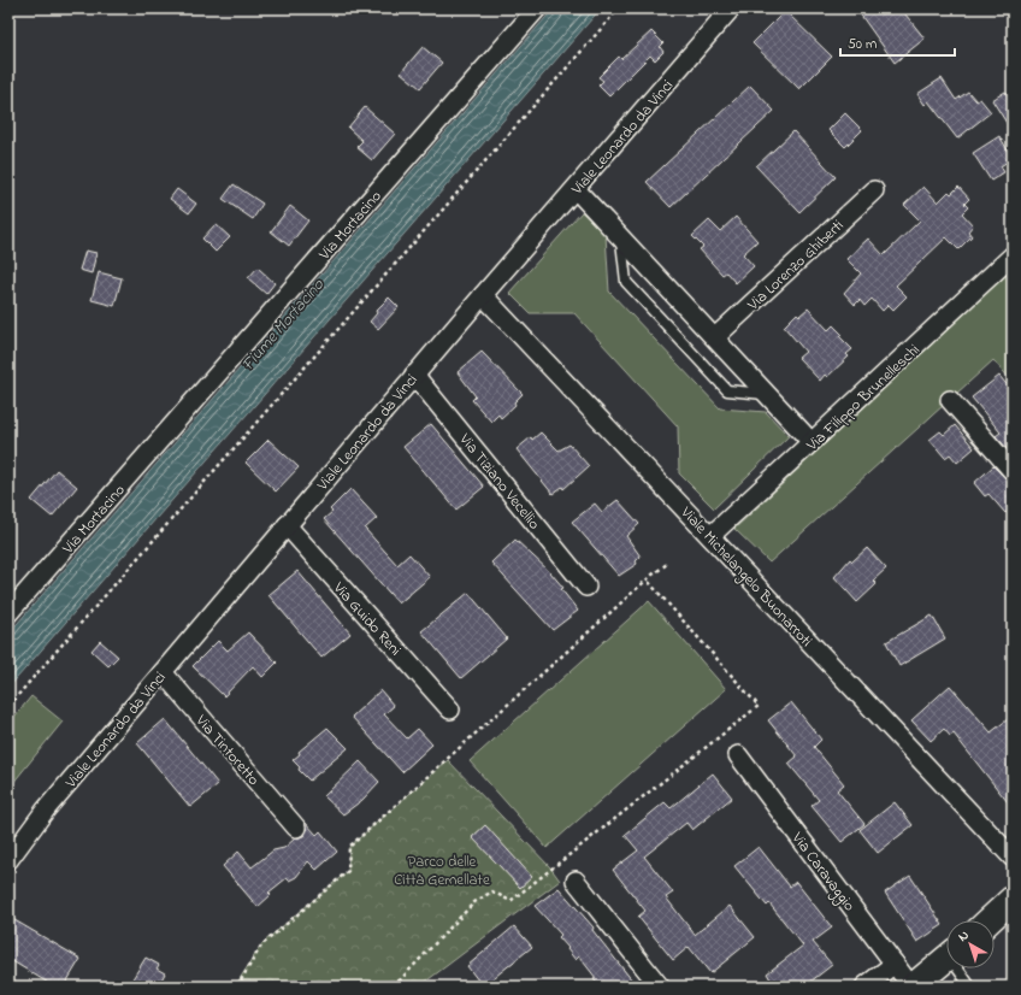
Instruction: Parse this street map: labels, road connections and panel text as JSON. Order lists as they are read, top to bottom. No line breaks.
{"streets":{"street":["Viale Leonardo da Vinci","Via Mortacino","Via Lorenzo Ghiberti","Via Filippo Brunelleschi","Via Tiziano Vecellio","Viale Michelangelo Buonarroti","Via Guido Reni","Via Tintoretto","Via Caravaggio"]},"crossings":[["Viale Leonardo da Vinci","Via Tiziano Vecellio"],["Viale Leonardo da Vinci","Viale Michelangelo Buonarroti"],["Viale Leonardo da Vinci","Via Guido Reni"],["Viale Leonardo da Vinci","Via Tintoretto"],["Via Filippo Brunelleschi","Viale Michelangelo Buonarroti"]],"water":["Fiume Mortacino"],"parks":["Parco delle Città Gemellate"],"scale_bar":"50 m","north":"top left"}
